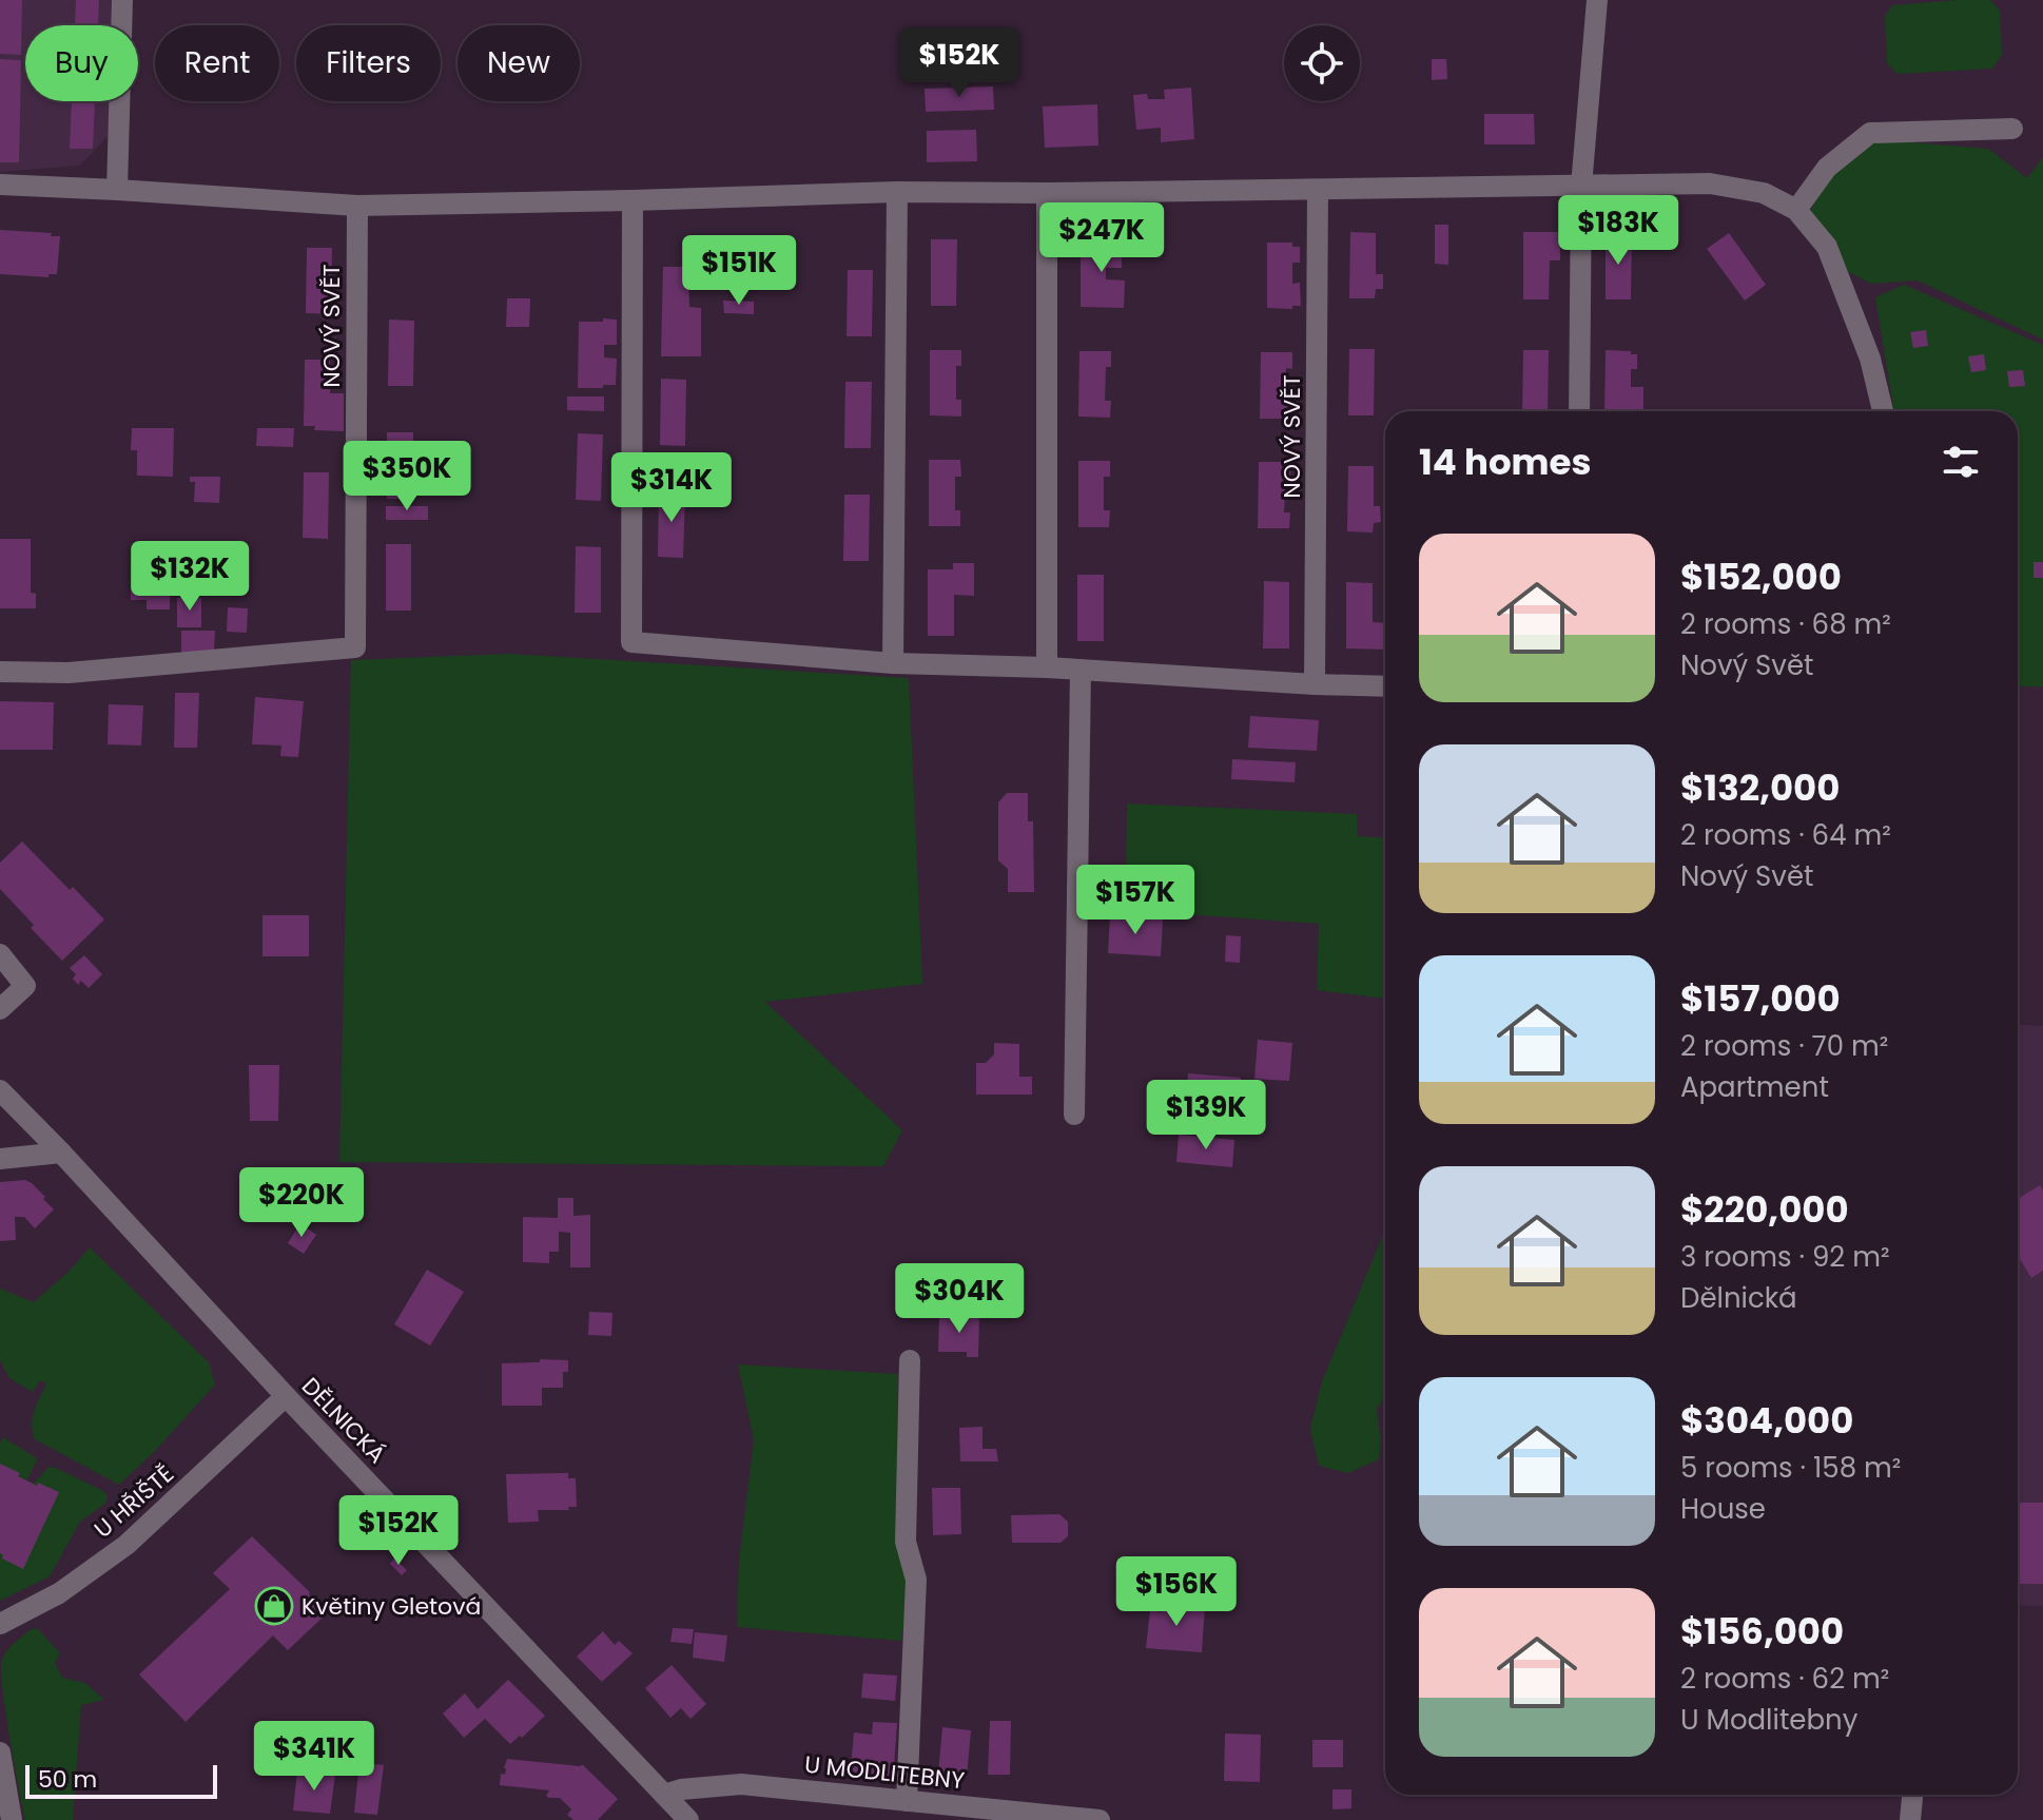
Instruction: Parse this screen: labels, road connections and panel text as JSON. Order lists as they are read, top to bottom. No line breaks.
{"streets":{"street":["NOVÝ SVĚT","DĚLNICKÁ","U HŘIŠTĚ","U MODLITEBNY"]},"crossings":[["DĚLNICKÁ","U HŘIŠTĚ"],["DĚLNICKÁ","U MODLITEBNY"]],"places":{"shop":["Květiny Gletová"]},"scale_bar":"50 m","page":{"chip":["Buy","Rent","Filters","New"],"price":["$152K","$183K","$247K","$151K","$350K","$314K","$132K","$157K","$139K","$220K","$304K","$152K","$156K","$341K"],"heading":"14 homes","list":[{"name":"$152,000","note":"2 rooms · 68 m² · Nový Svět"},{"name":"$132,000","note":"2 rooms · 64 m² · Nový Svět"},{"name":"$157,000","note":"2 rooms · 70 m² · Apartment"},{"name":"$220,000","note":"3 rooms · 92 m² · Dělnická"},{"name":"$304,000","note":"5 rooms · 158 m² · House"},{"name":"$156,000","note":"2 rooms · 62 m² · U Modlitebny"}],"scale":"50 m"}}
